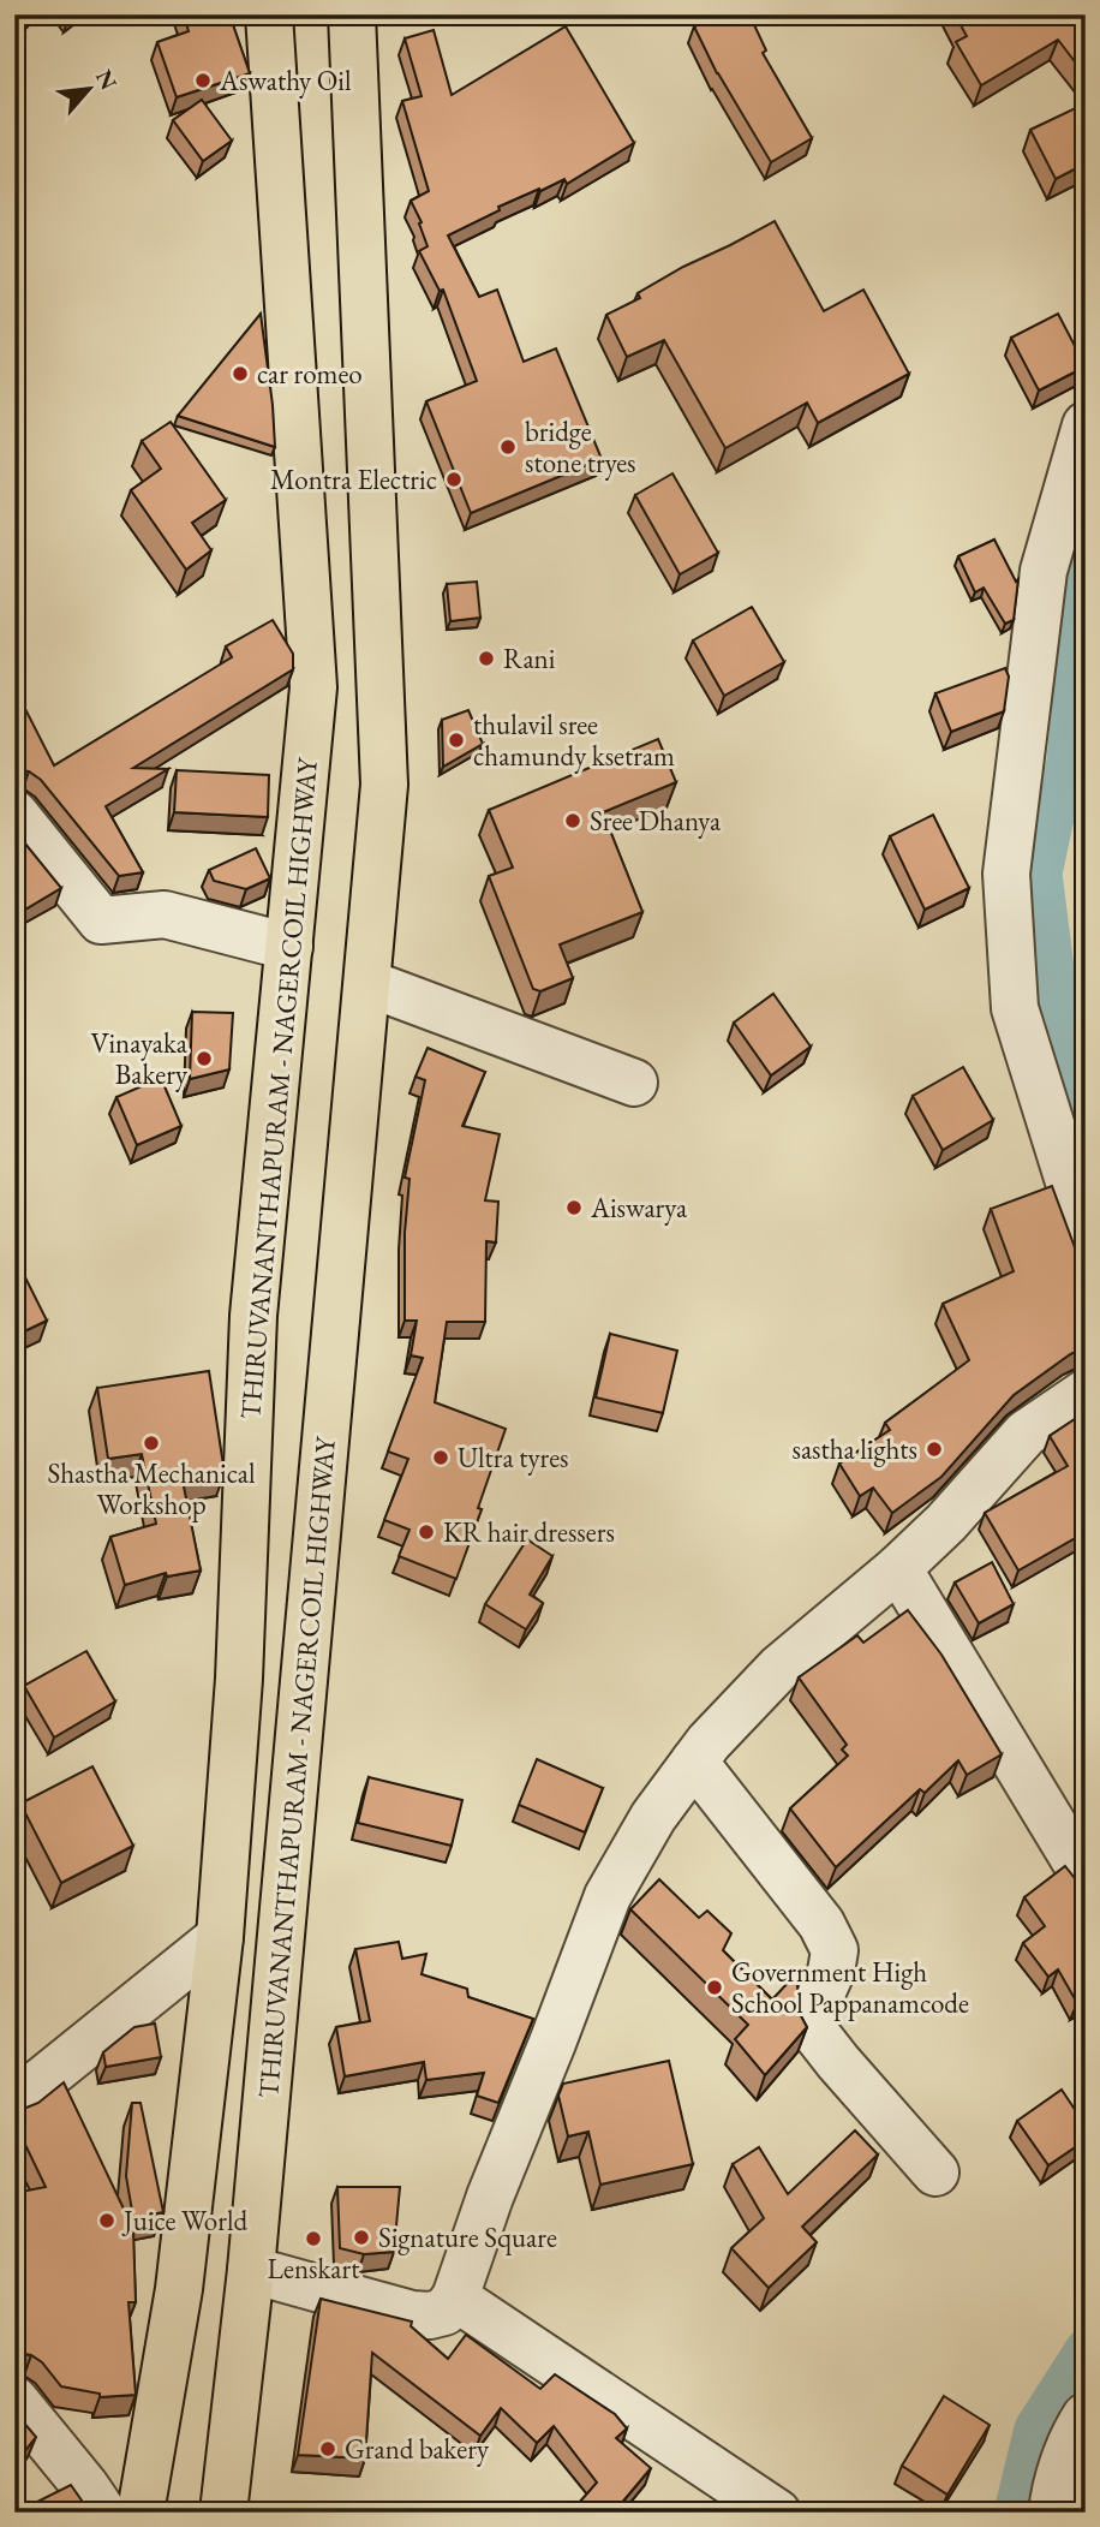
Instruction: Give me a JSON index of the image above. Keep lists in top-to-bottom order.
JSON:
{
  "streets": {
    "main road": ["THIRUVANANTHAPURAM - NAGERCOIL HIGHWAY"]
  },
  "places": [
    "Aswathy Oil",
    "car romeo",
    "bridge stone tryes",
    "Montra Electric",
    "Rani",
    "thulavil sree chamundy ksetram",
    "Sree Dhanya",
    "Vinayaka Bakery",
    "Aiswarya",
    "Shastha Mechanical Workshop",
    "sastha lights",
    "Ultra tyres",
    "KR hair dressers",
    "Government High School Pappanamcode",
    "Juice World",
    "Signature Square",
    "Lenskart",
    "Grand bakery"
  ],
  "north": "top right"
}
